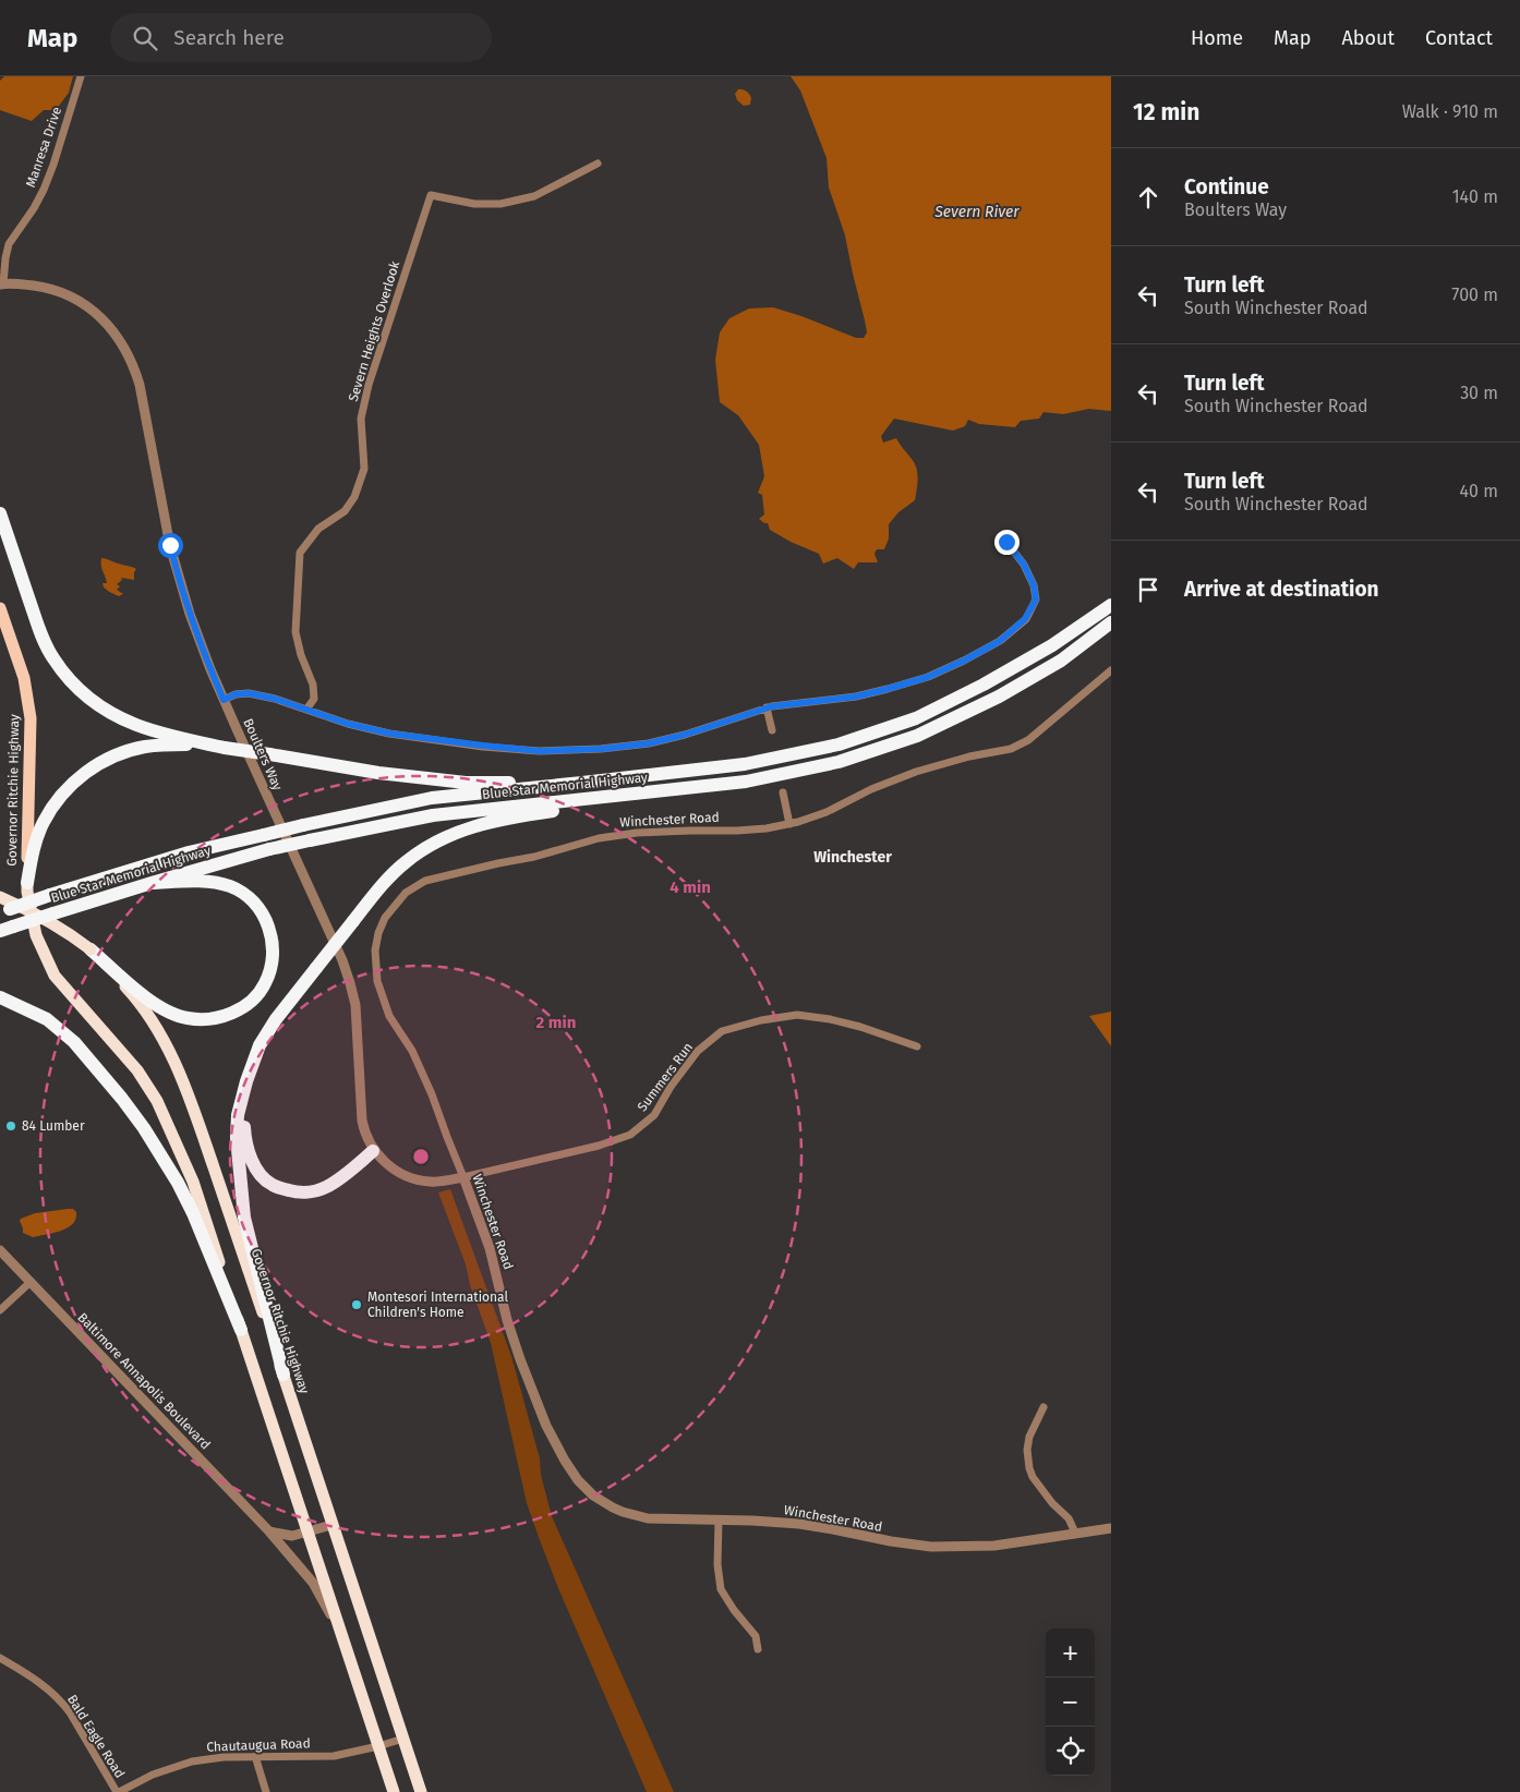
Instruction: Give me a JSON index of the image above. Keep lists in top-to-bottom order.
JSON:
{
  "streets": {
    "highway": ["Blue Star Memorial Highway", "Governor Ritchie Highway"],
    "street": [
      "Manresa Drive",
      "Severn Heights Overlook",
      "Boulters Way",
      "Winchester Road",
      "Summers Run",
      "Baltimore Annapolis Boulevard",
      "Bald Eagle Road",
      "Chautaugua Road"
    ]
  },
  "crossings": [
    ["Manresa Drive", "Boulters Way"],
    ["Governor Ritchie Highway", "Baltimore Annapolis Boulevard"],
    ["Governor Ritchie Highway", "Chautaugua Road"],
    ["Winchester Road", "Summers Run"],
    ["Bald Eagle Road", "Chautaugua Road"]
  ],
  "districts": ["Winchester"],
  "water": ["Severn River"],
  "places": ["84 Lumber", "Montesori International Children's Home"],
  "page": {
    "header": "Map",
    "search": "Search here",
    "nav": [
      "Home",
      "Map",
      "About",
      "Contact"
    ],
    "heading": ["12 min", "Walk · 910 m"],
    "list": [
      ["Continue", "Boulters Way", "140 m"],
      ["Turn left", "South Winchester Road", "700 m"],
      ["Turn left", "South Winchester Road", "30 m"],
      ["Turn left", "South Winchester Road", "40 m"],
      "Arrive at destination"
    ],
    "map_buttons": ["+", "−"]
  },
  "rings": ["4 min", "2 min"]
}
